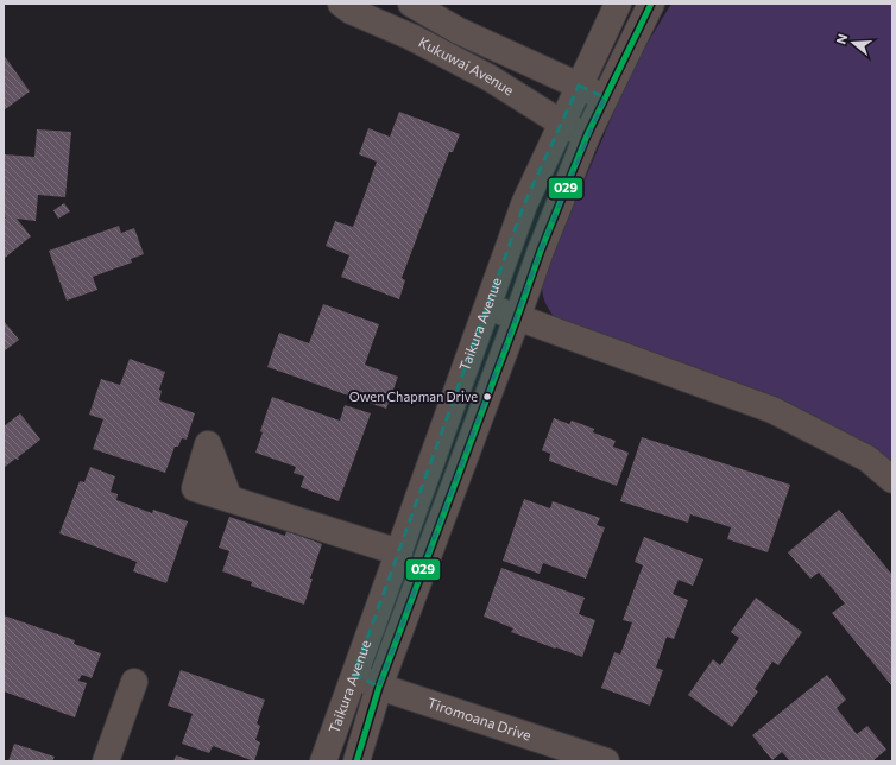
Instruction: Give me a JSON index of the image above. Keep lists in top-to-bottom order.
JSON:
{
  "streets": {
    "street": ["Kukuwai Avenue", "Taikura Avenue", "Tiromoana Drive"]
  },
  "crossings": [
    ["Kukuwai Avenue", "Taikura Avenue"],
    ["Taikura Avenue", "Tiromoana Drive"]
  ],
  "places": ["Owen Chapman Drive"],
  "lines": ["transit line 029"],
  "north": "left"
}
